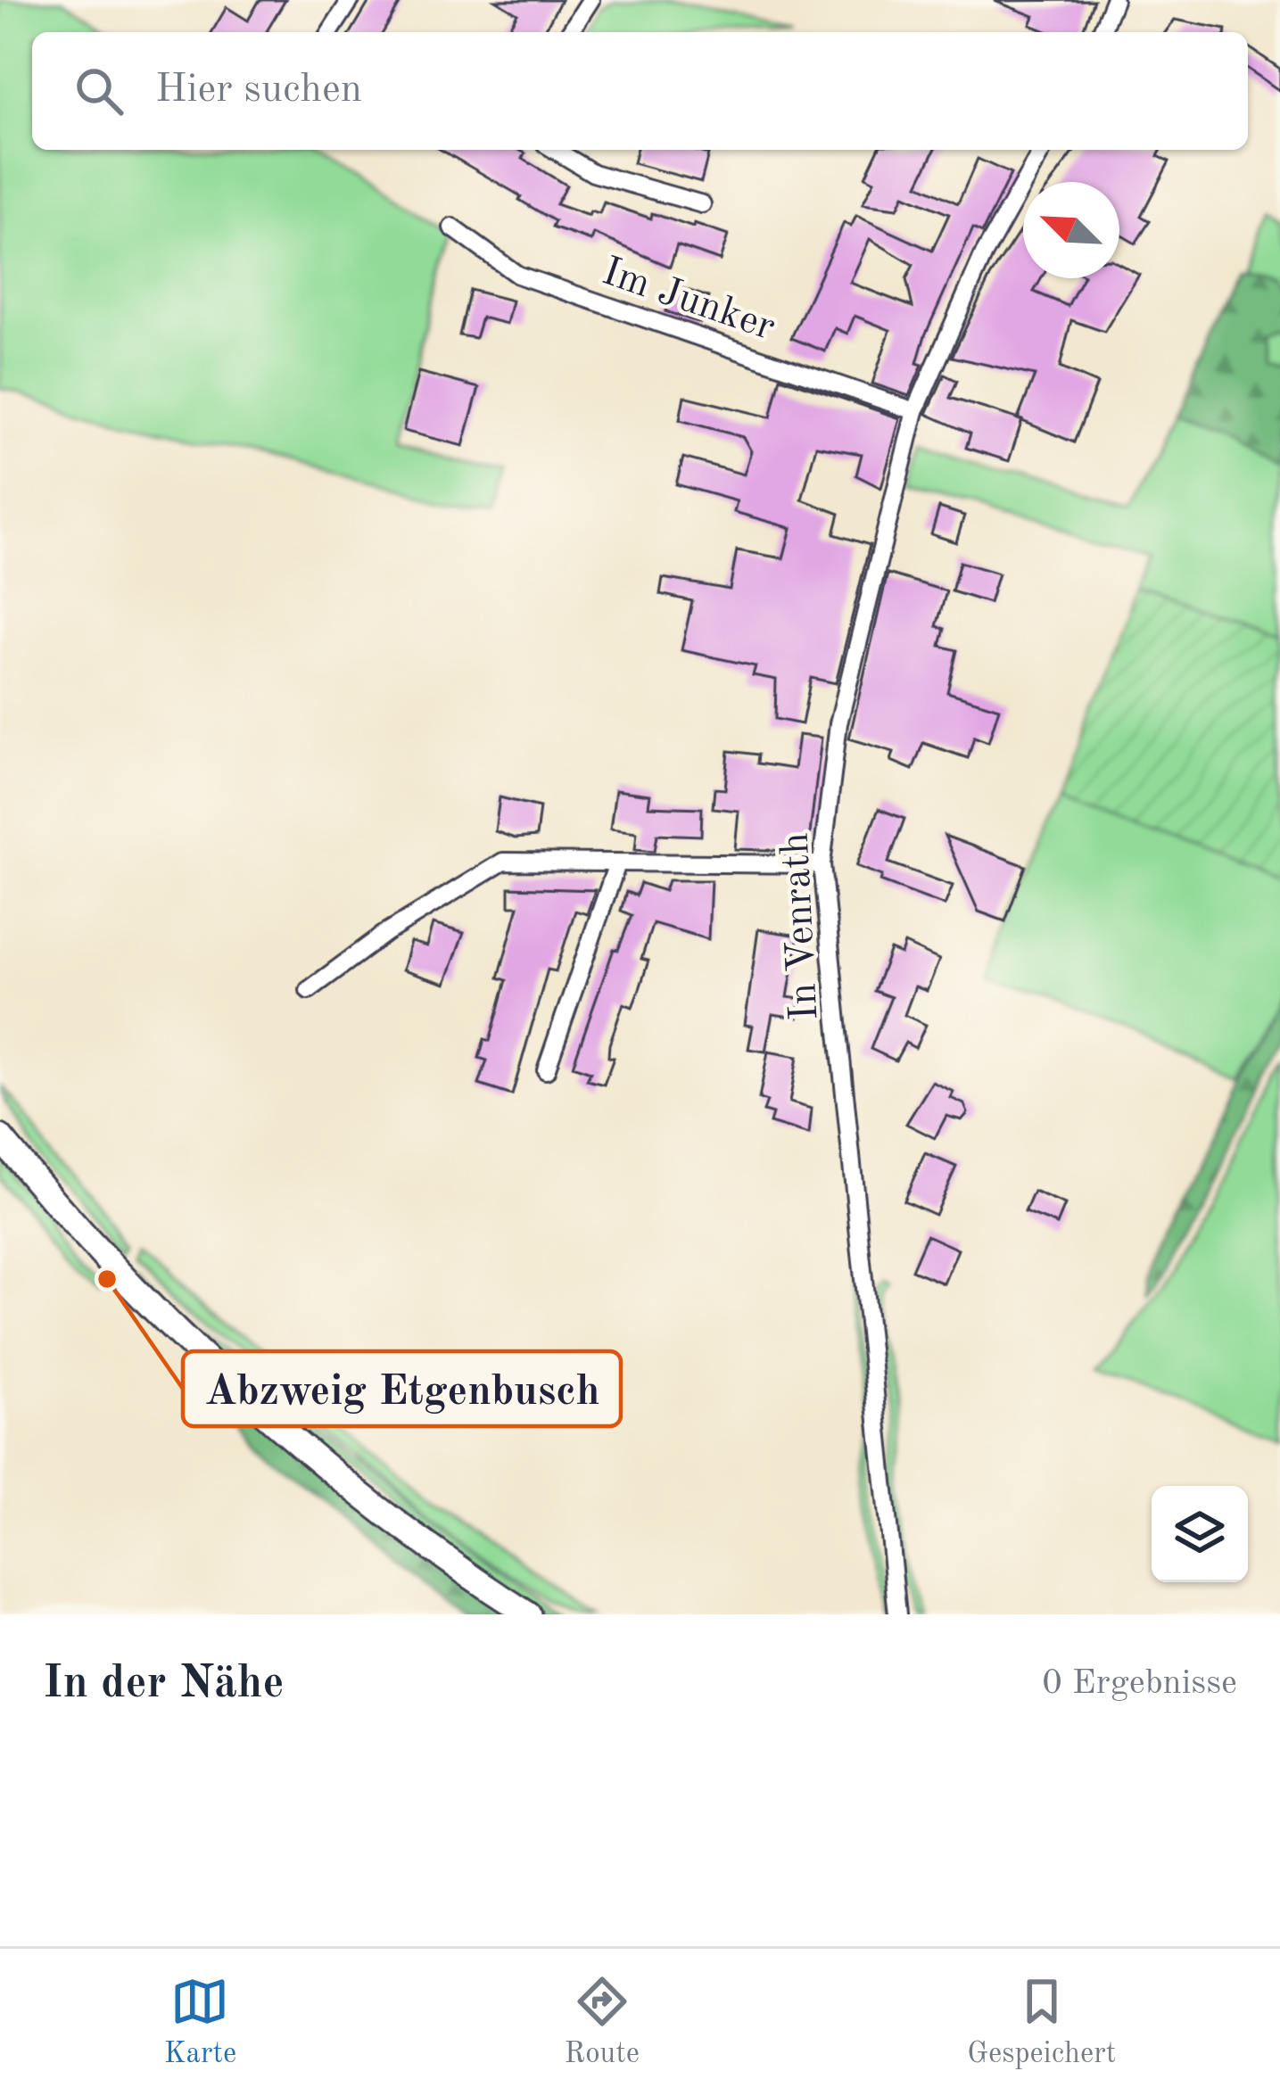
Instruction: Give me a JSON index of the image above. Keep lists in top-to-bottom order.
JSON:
{
  "streets": {
    "street": ["Im Junker", "In Venrath"]
  },
  "crossings": [
    ["Im Junker", "In Venrath"]
  ],
  "places": ["Abzweig Etgenbusch"],
  "north": "top left",
  "page": {
    "search": "Hier suchen",
    "heading": ["In der Nähe", "0 Ergebnisse"],
    "nav": ["Karte", "Route", "Gespeichert"]
  }
}
